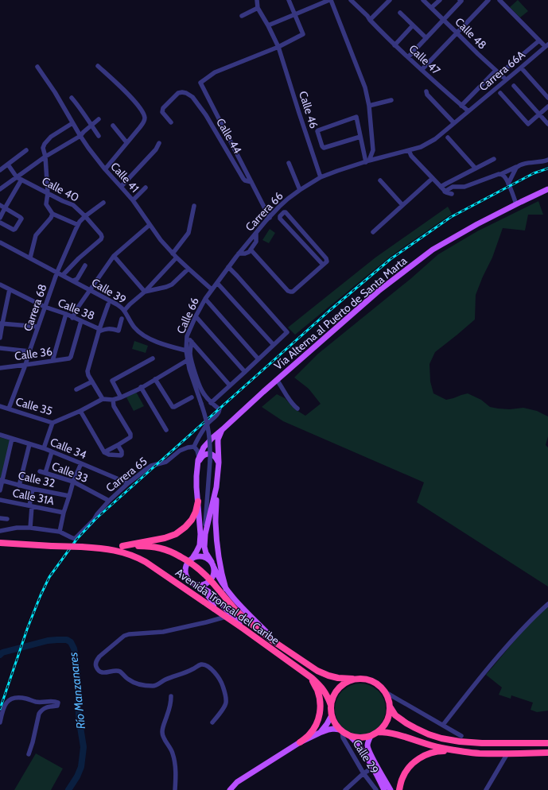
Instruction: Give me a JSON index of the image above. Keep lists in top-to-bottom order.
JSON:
{
  "streets": {
    "highway": ["Avenida Troncal del Caribe"],
    "main road": ["Vía Alterna al Puerto de Santa Marta"],
    "street": [
      "Calle 48",
      "Calle 47",
      "Carrera 66A",
      "Calle 46",
      "Calle 44",
      "Calle 41",
      "Calle 40",
      "Carrera 66",
      "Calle 39",
      "Carrera 68",
      "Calle 38",
      "Calle 66",
      "Calle 36",
      "Calle 35",
      "Calle 34",
      "Calle 33",
      "Carrera 65",
      "Calle 32",
      "Calle 31A",
      "Calle 29"
    ]
  },
  "crossings": [
    ["Calle 48", "Carrera 66A"],
    ["Calle 47", "Carrera 66A"],
    ["Calle 47", "Carrera 66"],
    ["Carrera 66A", "Carrera 66"],
    ["Calle 46", "Carrera 66"],
    ["Calle 41", "Carrera 66"],
    ["Calle 41", "Calle 66"],
    ["Calle 40", "Calle 39"],
    ["Calle 40", "Carrera 68"],
    ["Carrera 66", "Calle 66"],
    ["Calle 39", "Carrera 68"],
    ["Calle 39", "Calle 66"],
    ["Carrera 68", "Calle 38"],
    ["Carrera 68", "Calle 36"],
    ["Carrera 68", "Calle 35"],
    ["Calle 38", "Calle 36"],
    ["Vía Alterna al Puerto de Santa Marta", "Avenida Troncal del Caribe"],
    ["Calle 35", "Calle 34"],
    ["Calle 34", "Carrera 65"],
    ["Calle 33", "Carrera 65"],
    ["Avenida Troncal del Caribe", "Calle 29"]
  ],
  "water": ["Río Manzanares"]
}
